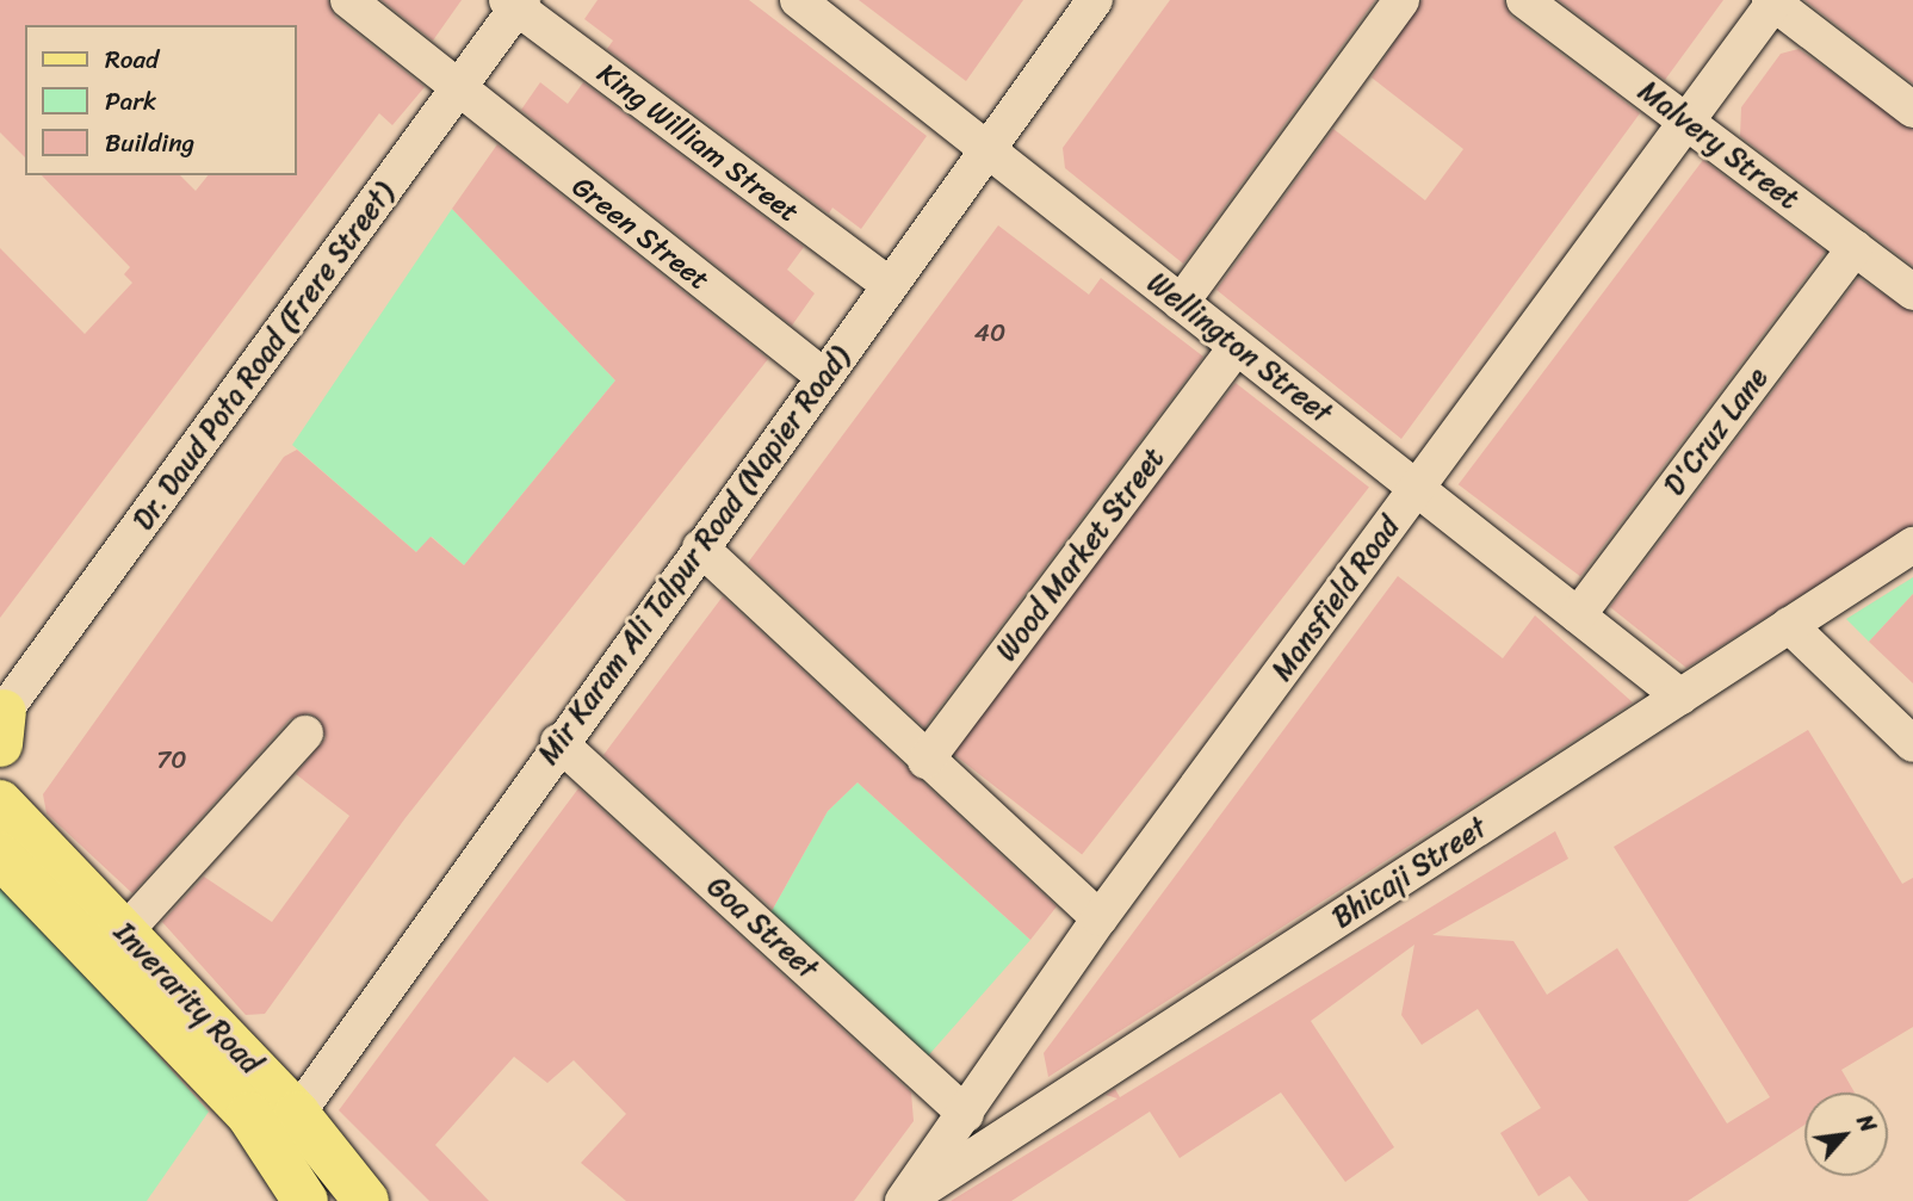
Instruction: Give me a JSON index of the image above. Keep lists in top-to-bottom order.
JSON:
{
  "streets": {
    "main road": ["Inverarity Road"],
    "street": [
      "King William Street",
      "Malvery Street",
      "Green Street",
      "Wellington Street",
      "Dr. Daud Pota Road (Frere Street)",
      "D'Cruz Lane",
      "Wood Market Street",
      "Mir Karam Ali Talpur Road (Napier Road)",
      "Mansfield Road",
      "Bhicaji Street",
      "Goa Street"
    ]
  },
  "crossings": [
    ["King William Street", "Dr. Daud Pota Road (Frere Street)"],
    ["King William Street", "Mir Karam Ali Talpur Road (Napier Road)"],
    ["Malvery Street", "D'Cruz Lane"],
    ["Malvery Street", "Mansfield Road"],
    ["Green Street", "Dr. Daud Pota Road (Frere Street)"],
    ["Green Street", "Mir Karam Ali Talpur Road (Napier Road)"],
    ["Wellington Street", "D'Cruz Lane"],
    ["Wellington Street", "Wood Market Street"],
    ["Wellington Street", "Mir Karam Ali Talpur Road (Napier Road)"],
    ["Wellington Street", "Mansfield Road"],
    ["Wellington Street", "Bhicaji Street"],
    ["Mir Karam Ali Talpur Road (Napier Road)", "Goa Street"],
    ["Mir Karam Ali Talpur Road (Napier Road)", "Inverarity Road"],
    ["Mansfield Road", "Bhicaji Street"],
    ["Mansfield Road", "Goa Street"]
  ],
  "house_numbers": ["40", "70"],
  "legend": ["Road", "Park", "Building"],
  "north": "top right"
}
